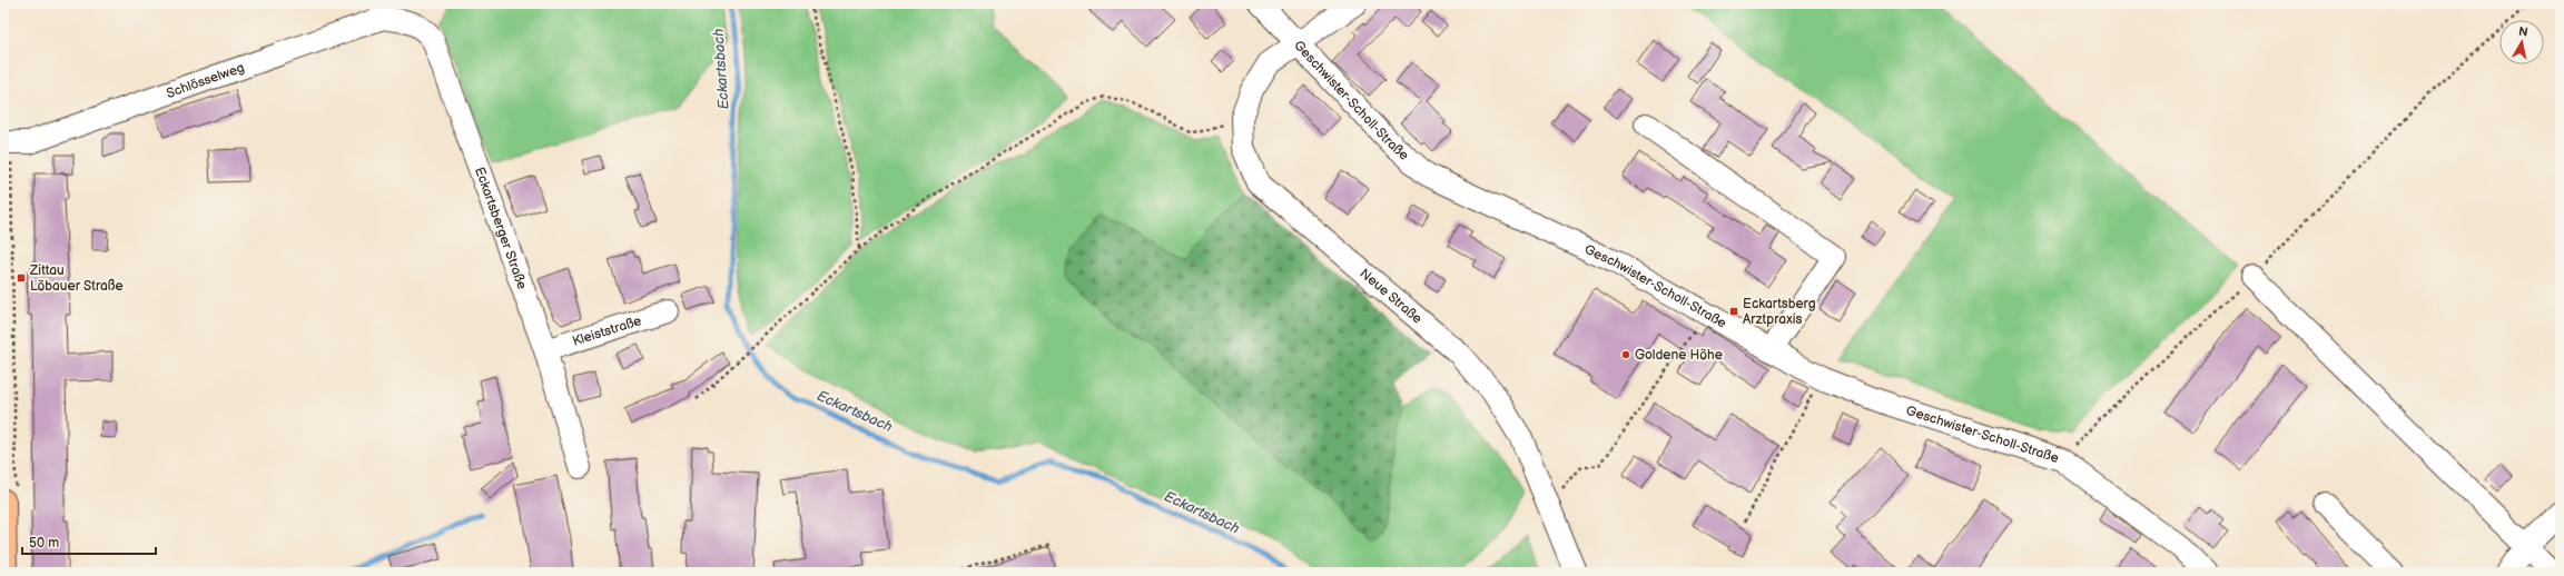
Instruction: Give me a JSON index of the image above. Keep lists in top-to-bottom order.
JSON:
{
  "streets": {
    "street": [
      "Schlösselweg",
      "Geschwister-Scholl-Straße",
      "Eckartsberger Straße",
      "Neue Straße",
      "Kleiststraße"
    ]
  },
  "crossings": [
    ["Schlösselweg", "Eckartsberger Straße"],
    ["Geschwister-Scholl-Straße", "Neue Straße"],
    ["Eckartsberger Straße", "Kleiststraße"]
  ],
  "water": ["Eckartsbach"],
  "places": {
    "transit": ["Zittau Löbauer Straße", "Eckartsberg Arztpraxis"],
    "other": ["Goldene Höhe"]
  },
  "scale_bar": "50 m",
  "north": "top"
}
